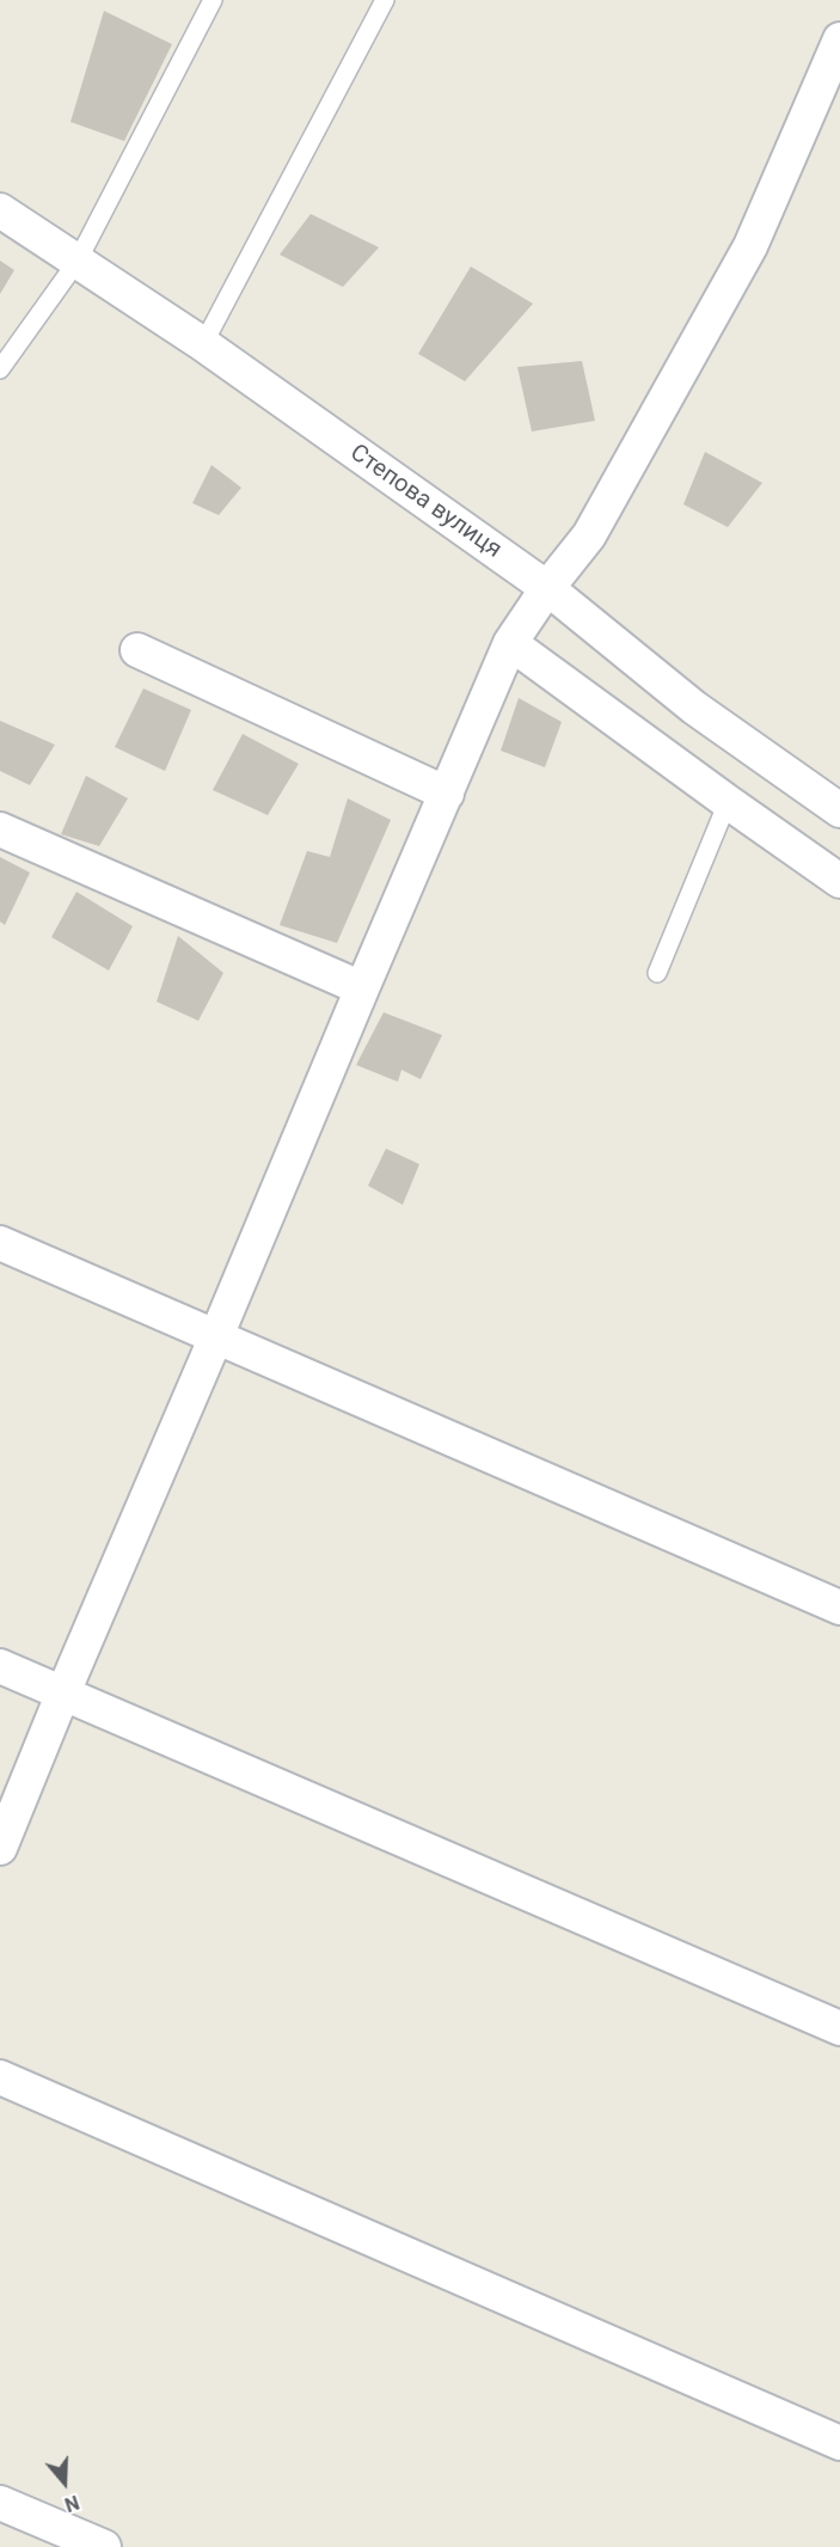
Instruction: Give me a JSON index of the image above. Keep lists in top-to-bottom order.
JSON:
{
  "streets": {
    "street": ["Степова вулиця"]
  },
  "north": "bottom"
}
